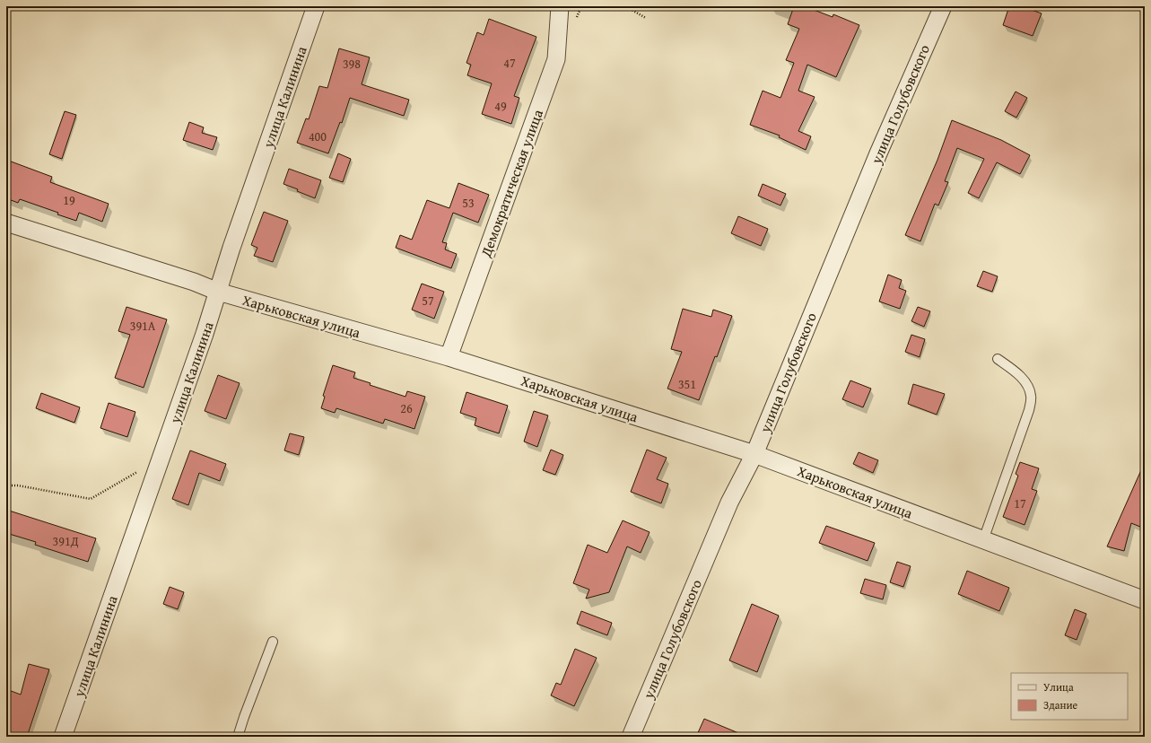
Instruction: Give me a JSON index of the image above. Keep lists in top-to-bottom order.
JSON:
{
  "streets": {
    "street": [
      "улица Калинина",
      "улица Голубовского",
      "Демократическая улица",
      "Харьковская улица"
    ]
  },
  "crossings": [
    ["улица Калинина", "Харьковская улица"],
    ["улица Голубовского", "Харьковская улица"],
    ["Демократическая улица", "Харьковская улица"]
  ],
  "house_numbers": [
    "47",
    "398",
    "49",
    "400",
    "19",
    "53",
    "57",
    "391А",
    "351",
    "26",
    "17",
    "391Д"
  ],
  "legend": ["Улица", "Здание"]
}
